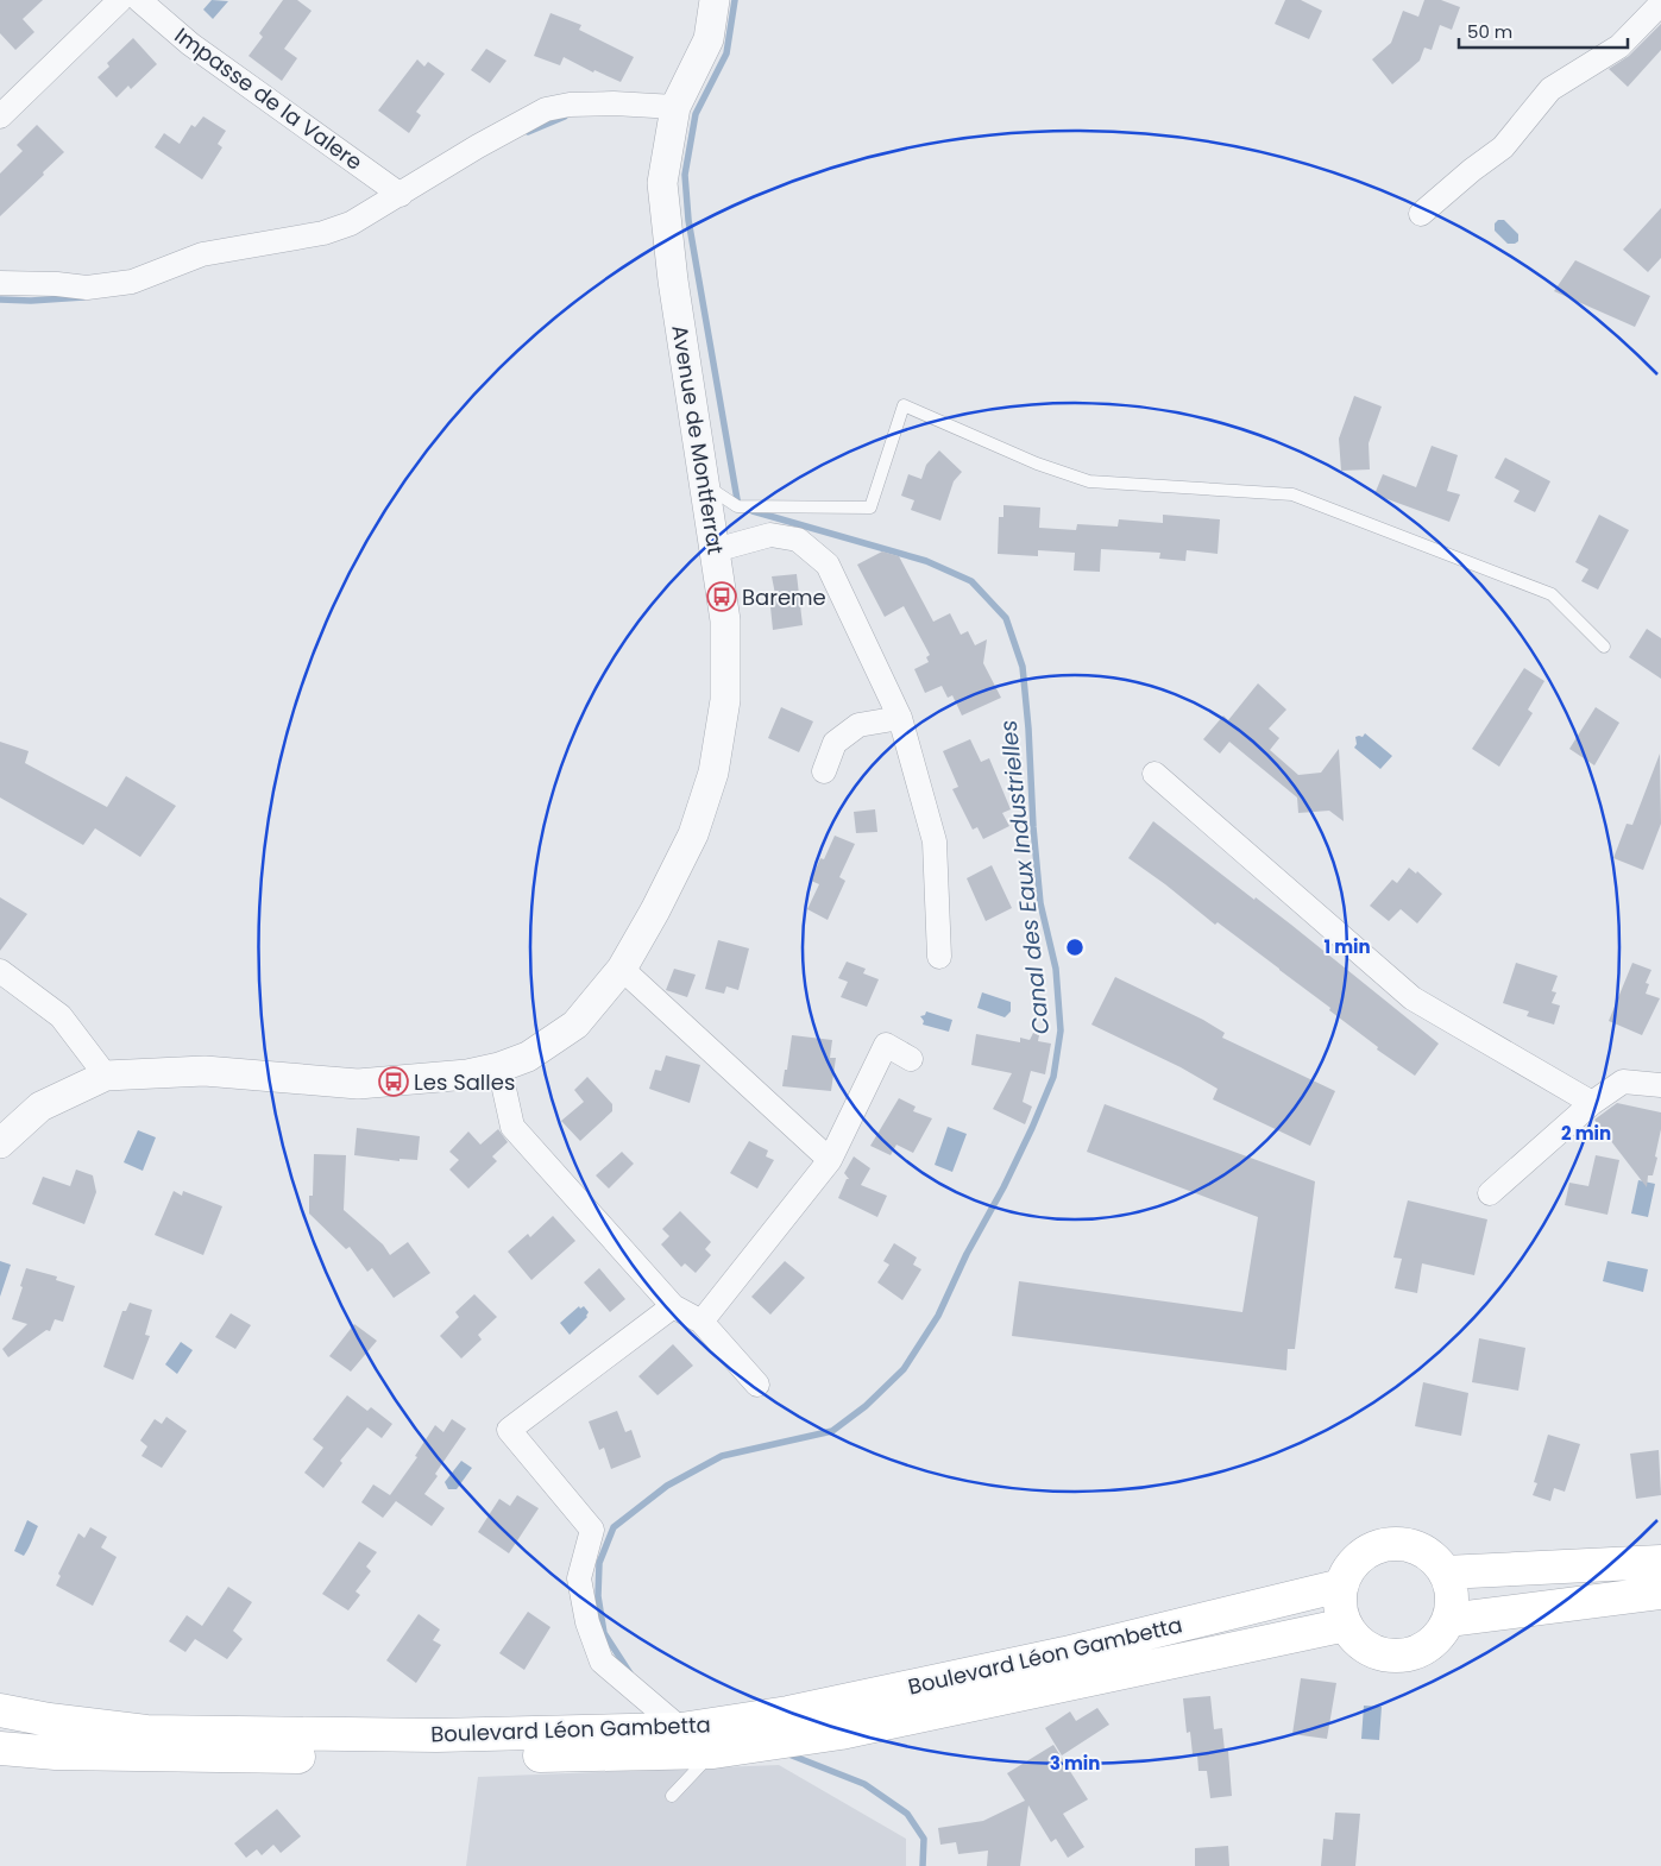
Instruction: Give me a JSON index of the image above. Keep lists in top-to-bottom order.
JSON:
{
  "streets": {
    "main road": ["Boulevard Léon Gambetta"],
    "street": ["Impasse de la Valere", "Avenue de Montferrat"]
  },
  "water": ["Canal des Eaux Industrielles"],
  "places": {
    "bus stop": ["Bareme", "Les Salles"]
  },
  "scale_bar": "50 m",
  "rings": ["1 min", "2 min", "3 min"]
}
